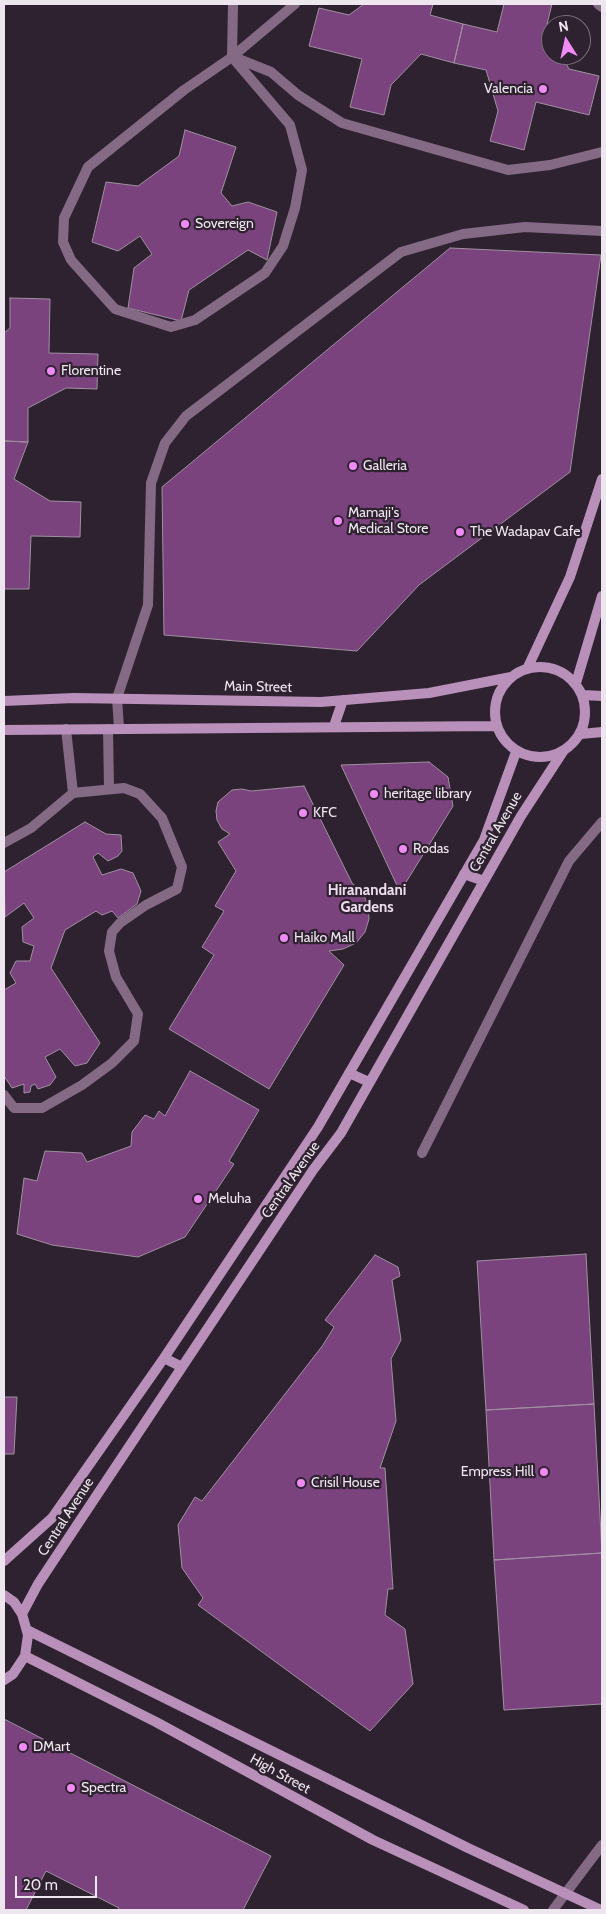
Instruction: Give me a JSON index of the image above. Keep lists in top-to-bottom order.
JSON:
{
  "streets": {
    "street": ["Main Street", "Central Avenue", "High Street"]
  },
  "crossings": [
    ["Main Street", "Central Avenue"]
  ],
  "districts": ["Hiranandani Gardens"],
  "places": [
    "Valencia",
    "Sovereign",
    "Florentine",
    "Galleria",
    "Mamaji's Medical Store",
    "The Wadapav Cafe",
    "heritage library",
    "KFC",
    "Rodas",
    "Haiko Mall",
    "Meluha",
    "Empress Hill",
    "Crisil House",
    "DMart",
    "Spectra"
  ],
  "scale_bar": "20 m",
  "north": "top"
}
